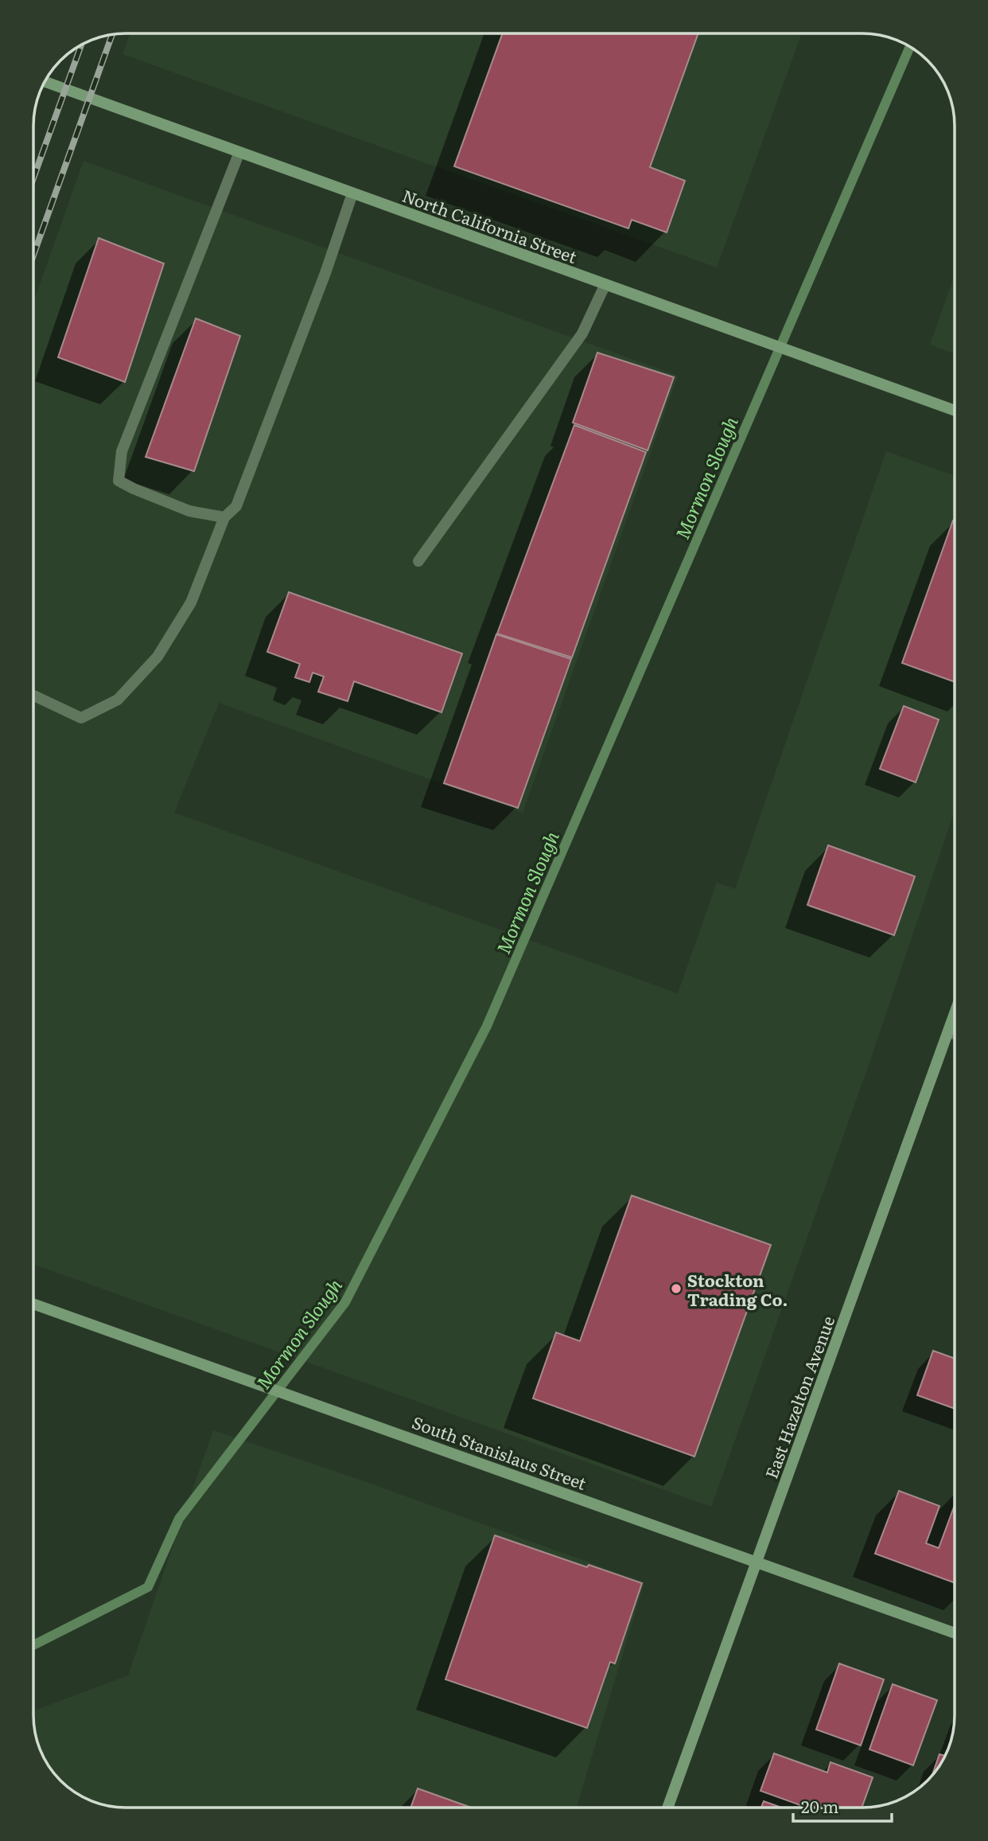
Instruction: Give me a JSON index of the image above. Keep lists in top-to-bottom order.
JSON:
{
  "streets": {
    "street": ["North California Street", "East Hazelton Avenue", "South Stanislaus Street"]
  },
  "crossings": [
    ["East Hazelton Avenue", "South Stanislaus Street"]
  ],
  "water": ["Mormon Slough"],
  "places": ["Stockton Trading Co."],
  "scale_bar": "20 m"
}
